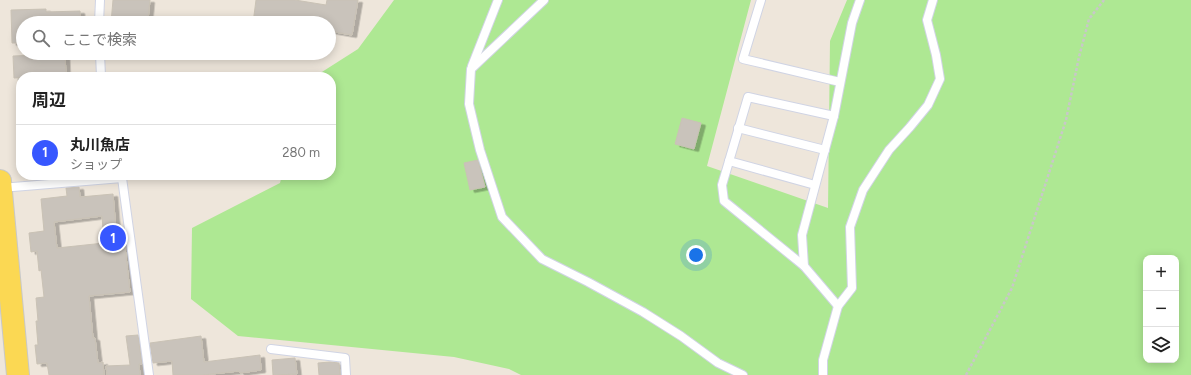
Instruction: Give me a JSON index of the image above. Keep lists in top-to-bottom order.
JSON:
{
  "page": {
    "search": "ここで検索",
    "heading": "周辺",
    "list": [
      {
        "mark": "1",
        "name": "丸川魚店",
        "note": "ショップ",
        "value": "280 m"
      }
    ],
    "pins": "1",
    "map_buttons": ["+", "−"]
  }
}
